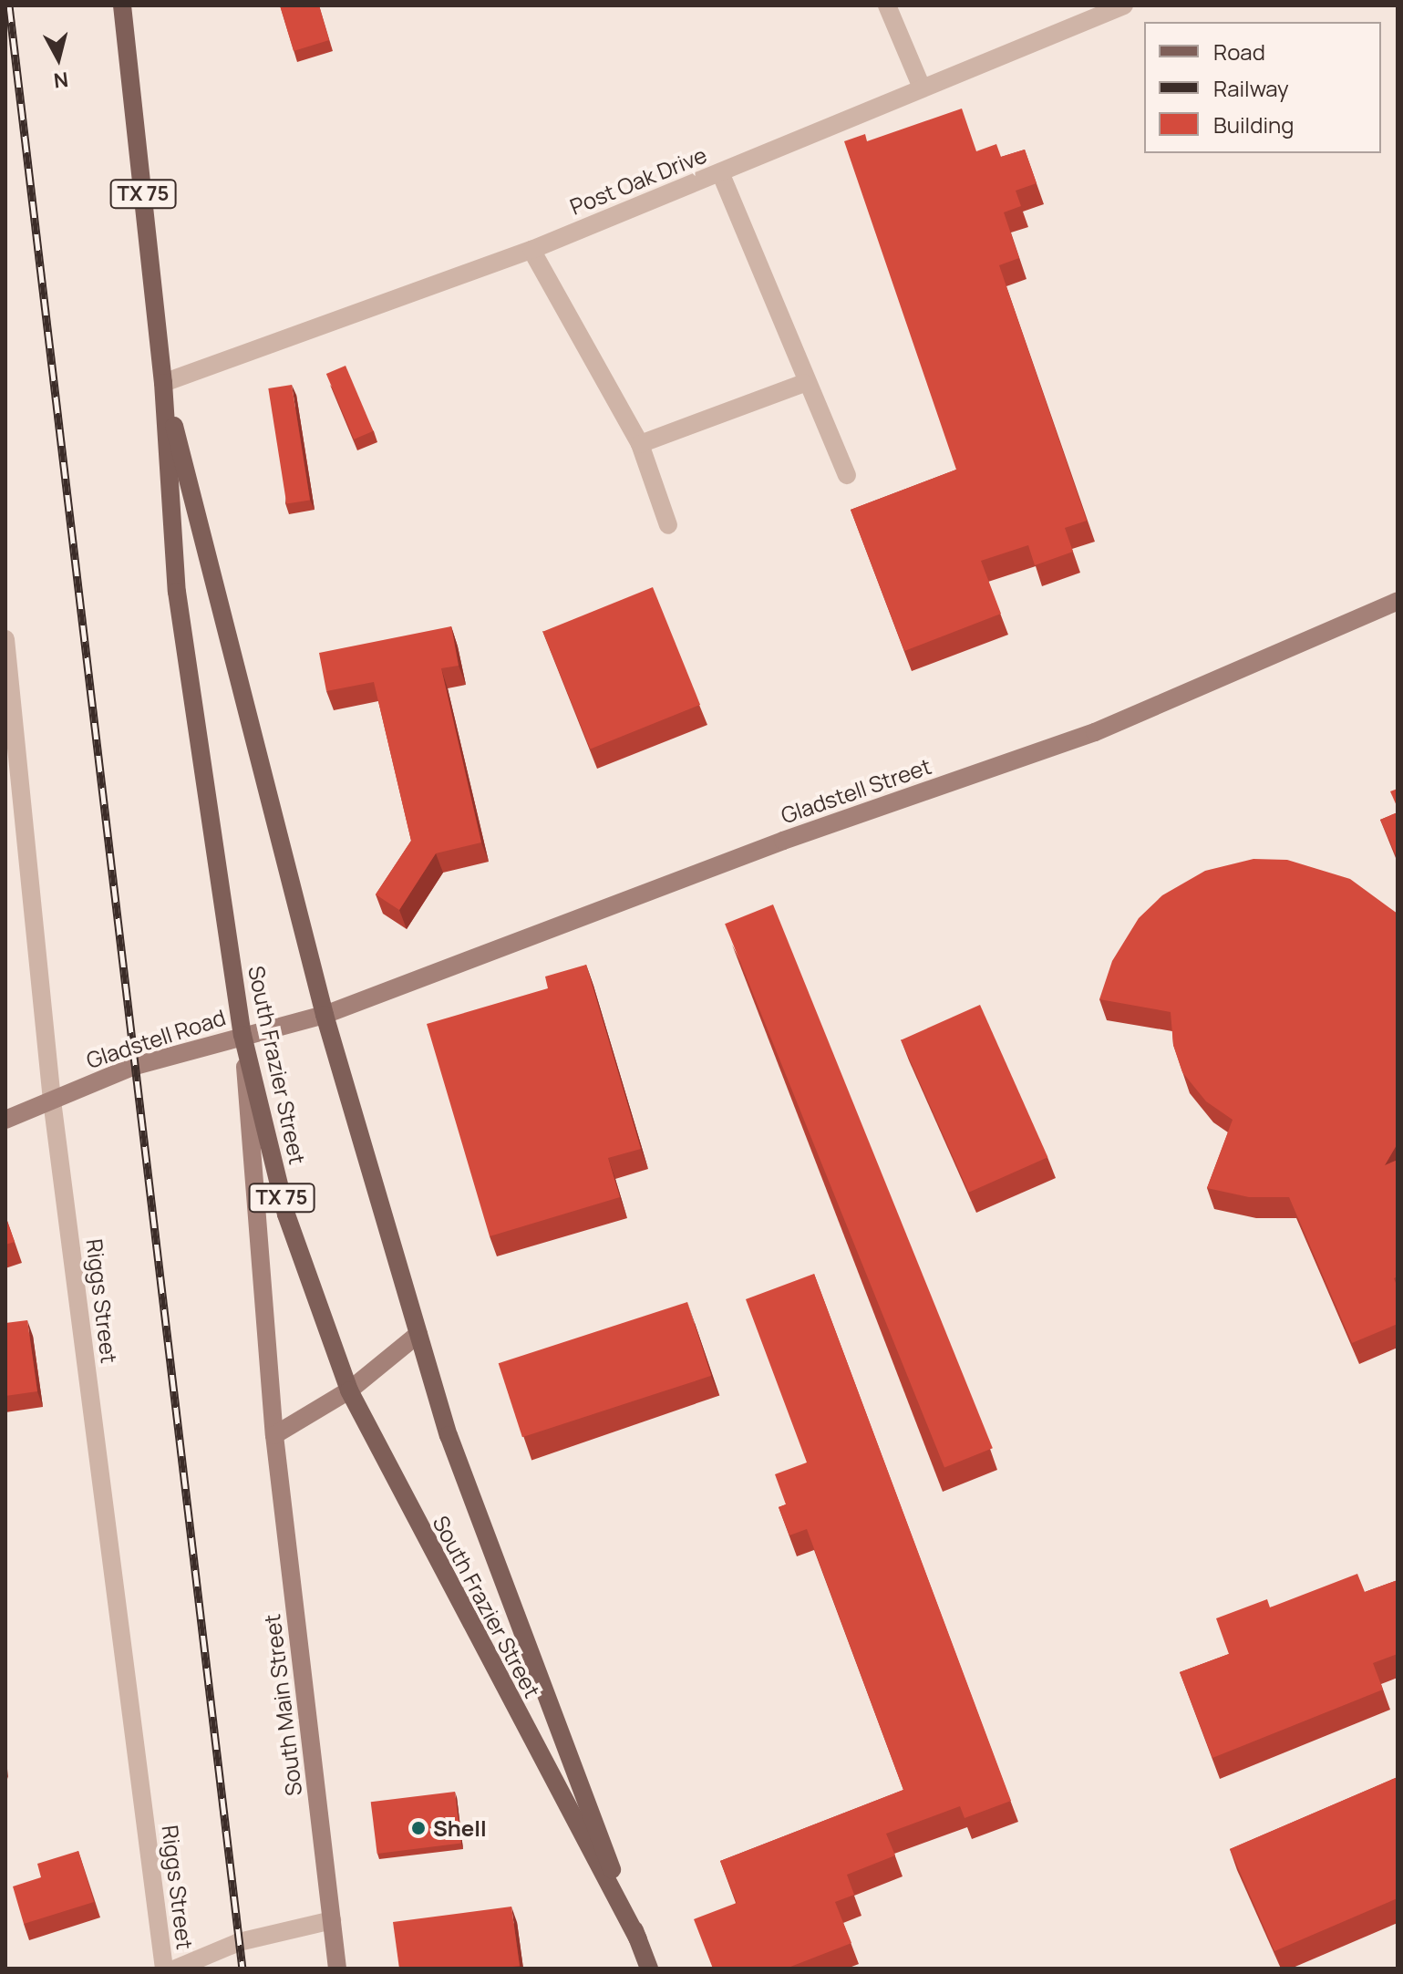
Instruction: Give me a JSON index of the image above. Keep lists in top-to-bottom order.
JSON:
{
  "streets": {
    "main road": ["TX 75", "South Frazier Street"],
    "street": [
      "Post Oak Drive",
      "Gladstell Street",
      "Gladstell Road",
      "Riggs Street",
      "South Main Street"
    ]
  },
  "crossings": [
    ["Post Oak Drive", "South Frazier Street"],
    ["Gladstell Street", "Gladstell Road"],
    ["Gladstell Street", "South Frazier Street"],
    ["Gladstell Road", "South Frazier Street"],
    ["Gladstell Road", "Riggs Street"],
    ["Gladstell Road", "South Main Street"],
    ["South Frazier Street", "South Main Street"]
  ],
  "places": ["Shell"],
  "legend": ["Road", "Railway", "Building"],
  "north": "bottom"
}
